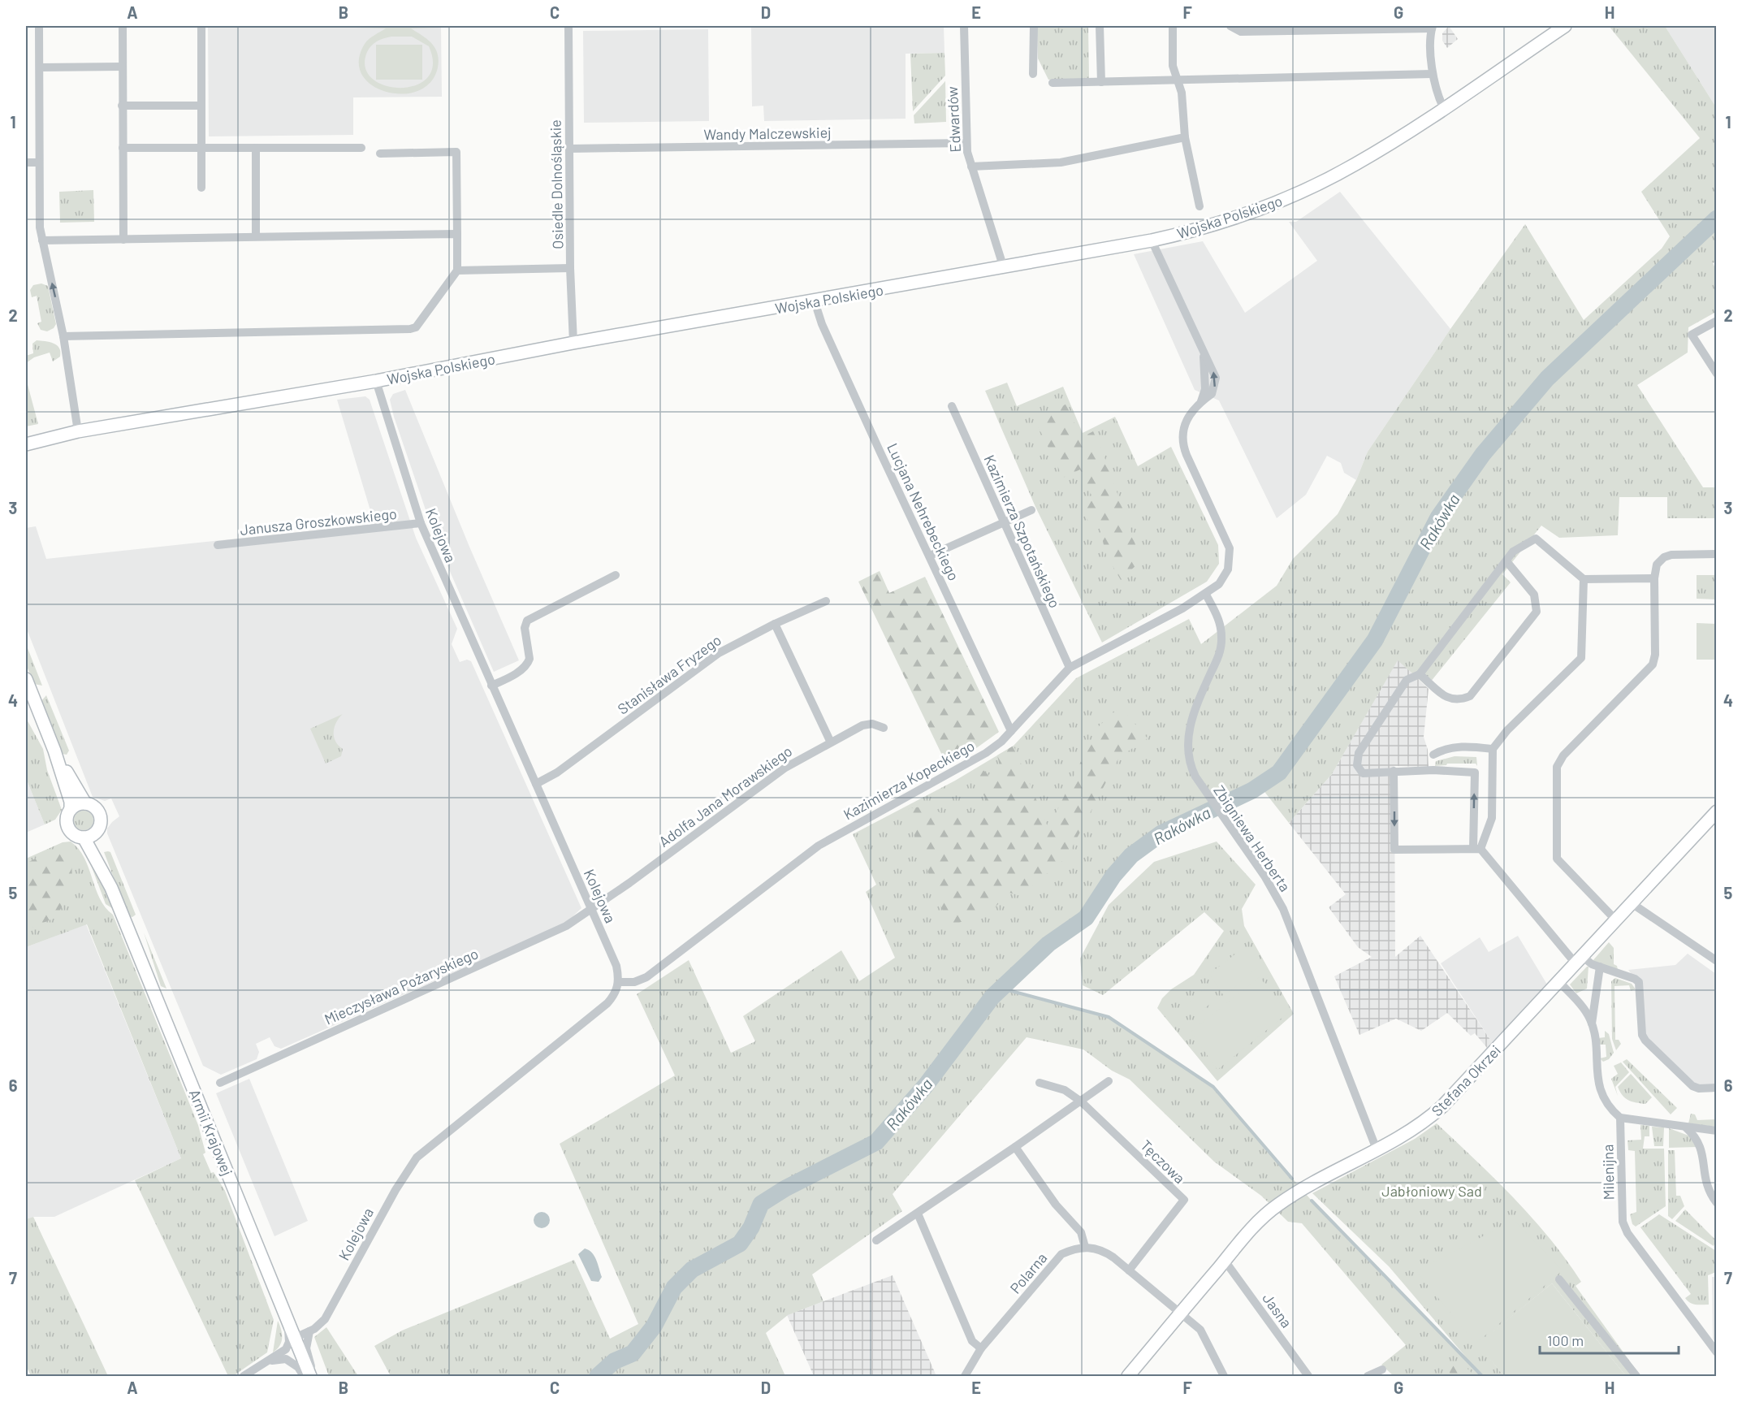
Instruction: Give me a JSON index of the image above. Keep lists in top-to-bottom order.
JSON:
{
  "streets": {
    "street": [
      "Edwardów",
      "Wandy Malczewskiej",
      "Osiedle Dolnośląskie",
      "Wojska Polskiego",
      "Lucjana Nehrebeckiego",
      "Janusza Groszkowskiego",
      "Kazimierza Szpotańskiego",
      "Kolejowa",
      "Stanisława Fryzego",
      "Kazimierza Kopeckiego",
      "Adolfa Jana Morawskiego",
      "Zbigniewa Herberta",
      "Mieczysława Pożaryskiego",
      "Stefana Okrzei",
      "Armii Krajowej",
      "Tęczowa",
      "Milenijna",
      "Polarna",
      "Jasna"
    ]
  },
  "crossings": [
    ["Edwardów", "Wandy Malczewskiej"],
    ["Edwardów", "Wojska Polskiego"],
    ["Wandy Malczewskiej", "Osiedle Dolnośląskie"],
    ["Osiedle Dolnośląskie", "Wojska Polskiego"],
    ["Wojska Polskiego", "Lucjana Nehrebeckiego"],
    ["Wojska Polskiego", "Kolejowa"],
    ["Wojska Polskiego", "Kazimierza Kopeckiego"],
    ["Lucjana Nehrebeckiego", "Kazimierza Kopeckiego"],
    ["Janusza Groszkowskiego", "Kolejowa"],
    ["Kazimierza Szpotańskiego", "Kazimierza Kopeckiego"],
    ["Kolejowa", "Stanisława Fryzego"],
    ["Kolejowa", "Kazimierza Kopeckiego"],
    ["Kolejowa", "Adolfa Jana Morawskiego"],
    ["Kolejowa", "Mieczysława Pożaryskiego"],
    ["Kolejowa", "Armii Krajowej"],
    ["Kazimierza Kopeckiego", "Zbigniewa Herberta"],
    ["Adolfa Jana Morawskiego", "Mieczysława Pożaryskiego"],
    ["Zbigniewa Herberta", "Stefana Okrzei"],
    ["Stefana Okrzei", "Jasna"]
  ],
  "water": ["Rakówka"],
  "parks": ["Jabłoniowy Sad"],
  "scale_bar": "100 m",
  "grid": {
    "columns": [
      "A",
      "B",
      "C",
      "D",
      "E",
      "F",
      "G",
      "H"
    ],
    "rows": [
      "1",
      "2",
      "3",
      "4",
      "5",
      "6",
      "7"
    ]
  }
}
